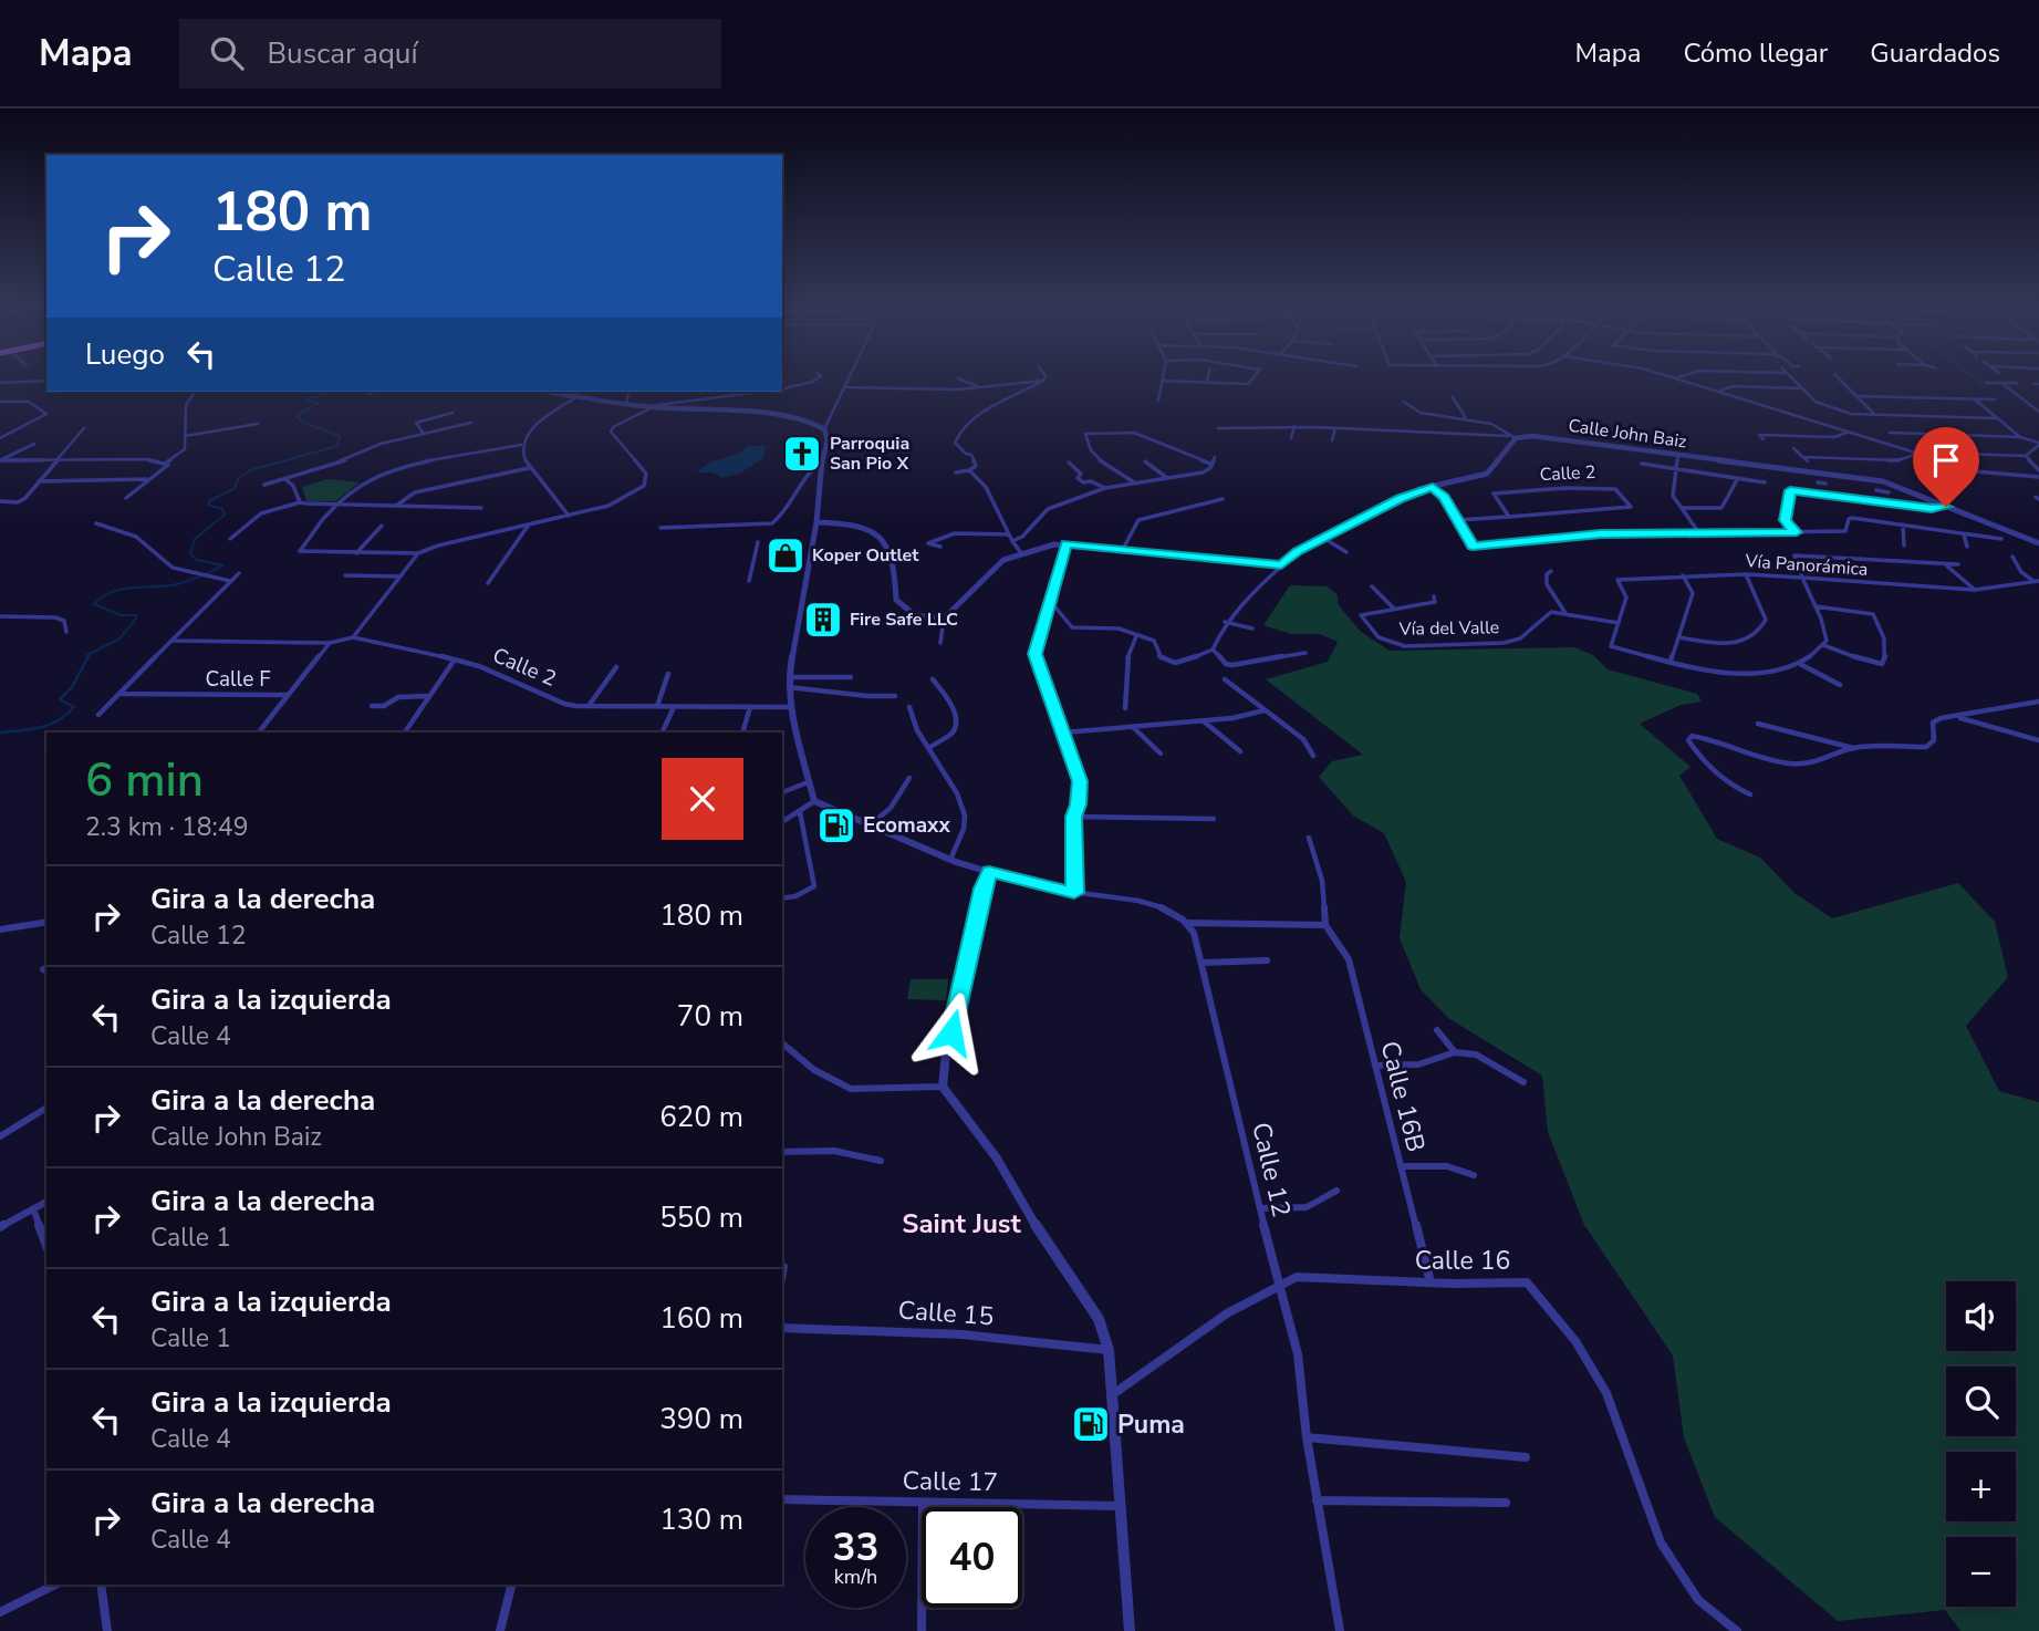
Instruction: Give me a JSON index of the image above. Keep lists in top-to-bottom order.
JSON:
{
  "streets": {
    "street": [
      "Calle John Baiz",
      "Calle 2",
      "Vía Panorámica",
      "Vía del Valle",
      "Calle F",
      "Calle 16B",
      "Calle 12",
      "Calle 16",
      "Calle 15",
      "Calle 17"
    ]
  },
  "crossings": [
    ["Calle 16B", "Calle 16"],
    ["Calle 12", "Calle 16"]
  ],
  "districts": ["Saint Just"],
  "places": {
    "church": ["Parroquia San Pio X"],
    "shop": ["Koper Outlet"],
    "building": ["Fire Safe LLC"],
    "fuel station": ["Ecomaxx", "Puma"]
  },
  "page": {
    "header": "Mapa",
    "search": "Buscar aquí",
    "nav": ["Mapa", "Cómo llegar", "Guardados"],
    "turn": ["180 m", "Calle 12"],
    "then": "Luego",
    "heading": ["6 min", "2.3 km · 18:49"],
    "list": [
      {
        "name": "Gira a la derecha",
        "note": "Calle 12",
        "value": "180 m"
      },
      {
        "name": "Gira a la izquierda",
        "note": "Calle 4",
        "value": "70 m"
      },
      {
        "name": "Gira a la derecha",
        "note": "Calle John Baiz",
        "value": "620 m"
      },
      {
        "name": "Gira a la derecha",
        "note": "Calle 1",
        "value": "550 m"
      },
      {
        "name": "Gira a la izquierda",
        "note": "Calle 1",
        "value": "160 m"
      },
      {
        "name": "Gira a la izquierda",
        "note": "Calle 4",
        "value": "390 m"
      },
      {
        "name": "Gira a la derecha",
        "note": "Calle 4",
        "value": "130 m"
      }
    ],
    "map_buttons": ["+", "−"],
    "speed": "33 km/h",
    "limit": "40"
  }
}
